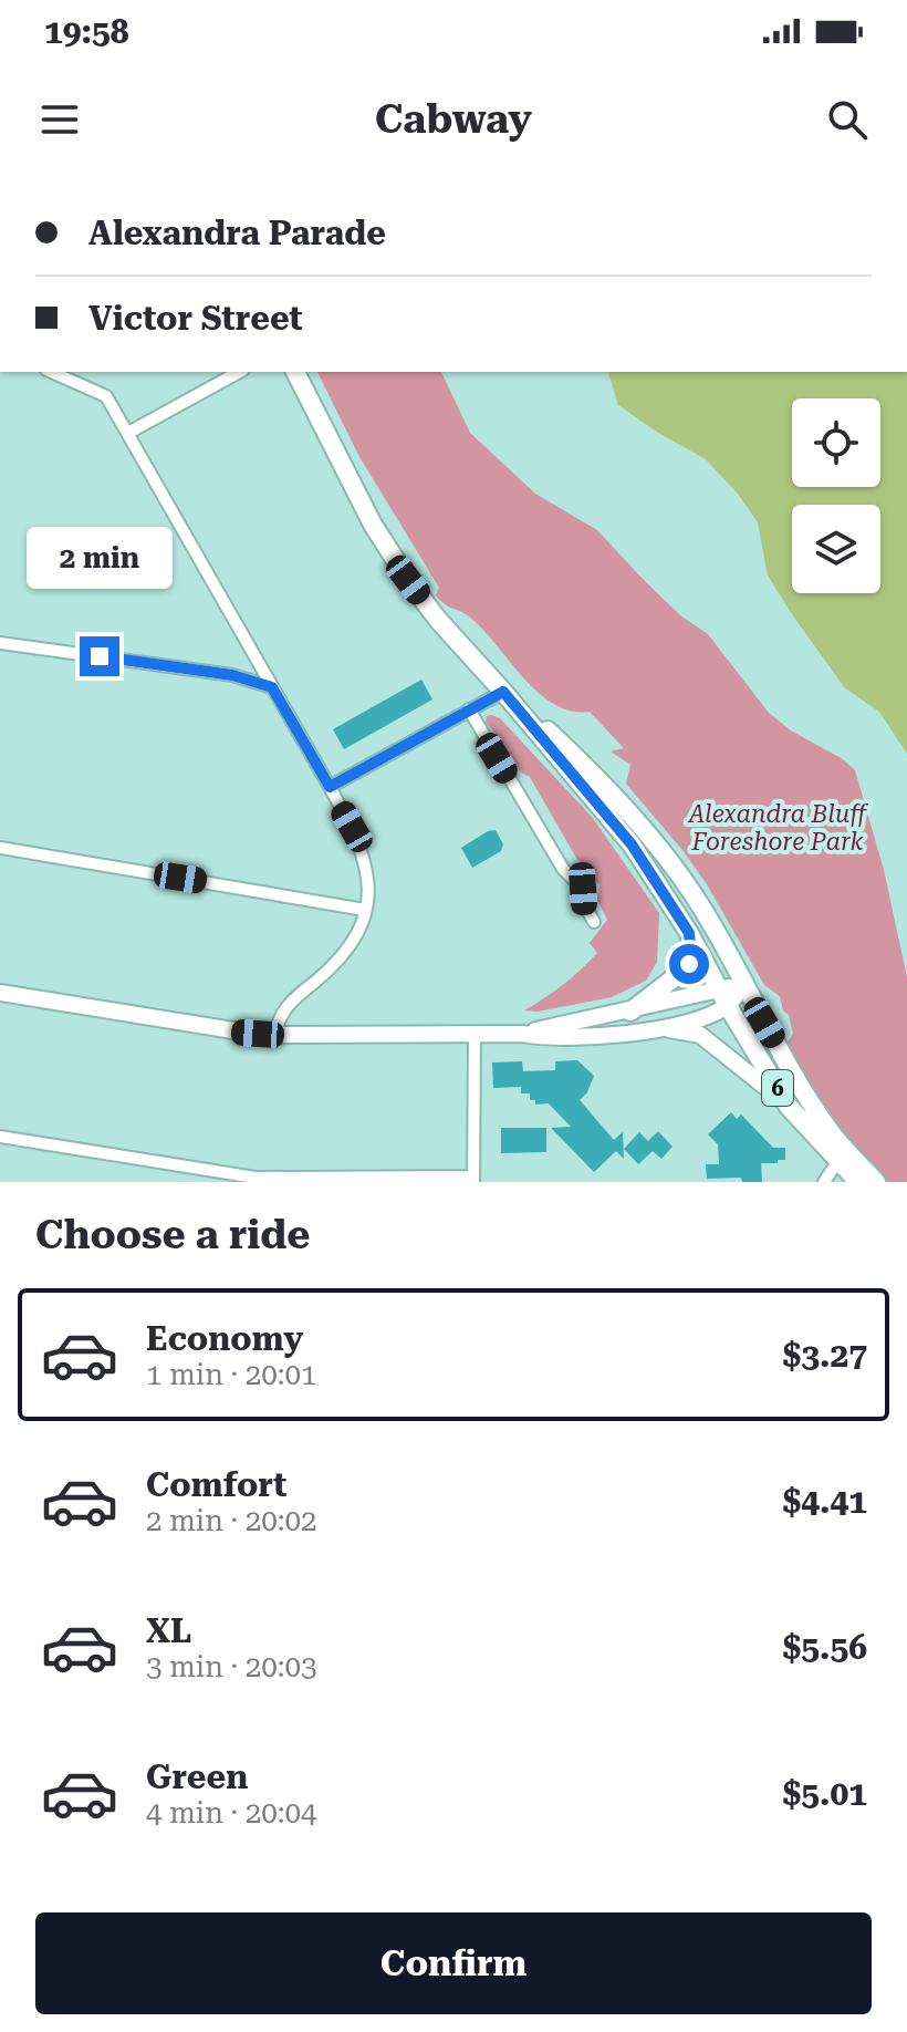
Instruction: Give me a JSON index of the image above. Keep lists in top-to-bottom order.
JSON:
{
  "streets": {
    "main road": ["6"]
  },
  "parks": ["Alexandra Bluff Foreshore Park"],
  "page": {
    "status": "19:58",
    "header": "Cabway",
    "banner": ["Alexandra Parade", "Victor Street"],
    "bubble": "2 min",
    "heading": "Choose a ride",
    "list": [
      {
        "name": "Economy",
        "note": "1 min · 20:01",
        "value": "$3.27"
      },
      {
        "name": "Comfort",
        "note": "2 min · 20:02",
        "value": "$4.41"
      },
      {
        "name": "XL",
        "note": "3 min · 20:03",
        "value": "$5.56"
      },
      {
        "name": "Green",
        "note": "4 min · 20:04",
        "value": "$5.01"
      }
    ],
    "buttons": "Confirm"
  }
}
